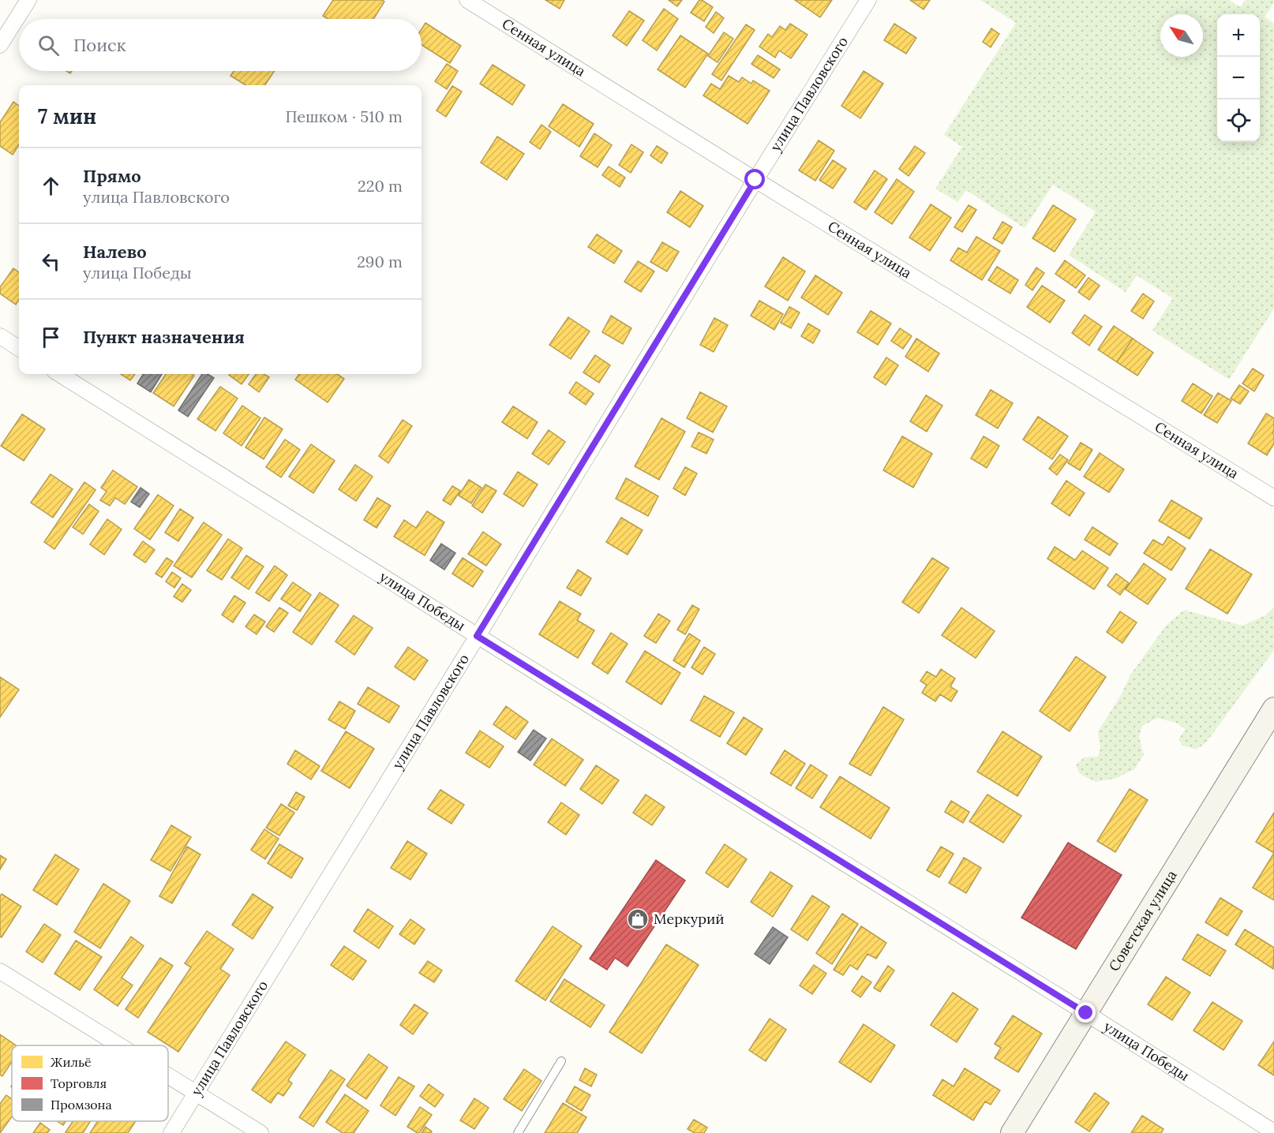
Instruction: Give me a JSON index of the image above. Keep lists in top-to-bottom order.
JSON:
{
  "streets": {
    "street": [
      "Сенная улица",
      "улица Павловского",
      "улица Победы",
      "Советская улица"
    ]
  },
  "crossings": [
    ["Сенная улица", "улица Павловского"],
    ["улица Павловского", "улица Победы"],
    ["улица Победы", "Советская улица"]
  ],
  "places": {
    "shop": ["Меркурий"]
  },
  "legend": ["Жильё", "Торговля", "Промзона"],
  "north": "top left",
  "page": {
    "map_buttons": ["+", "−"],
    "search": "Поиск",
    "heading": ["7 мин", "Пешком · 510 m"],
    "list": [
      ["Прямо", "улица Павловского", "220 m"],
      ["Налево", "улица Победы", "290 m"],
      "Пункт назначения"
    ]
  }
}
